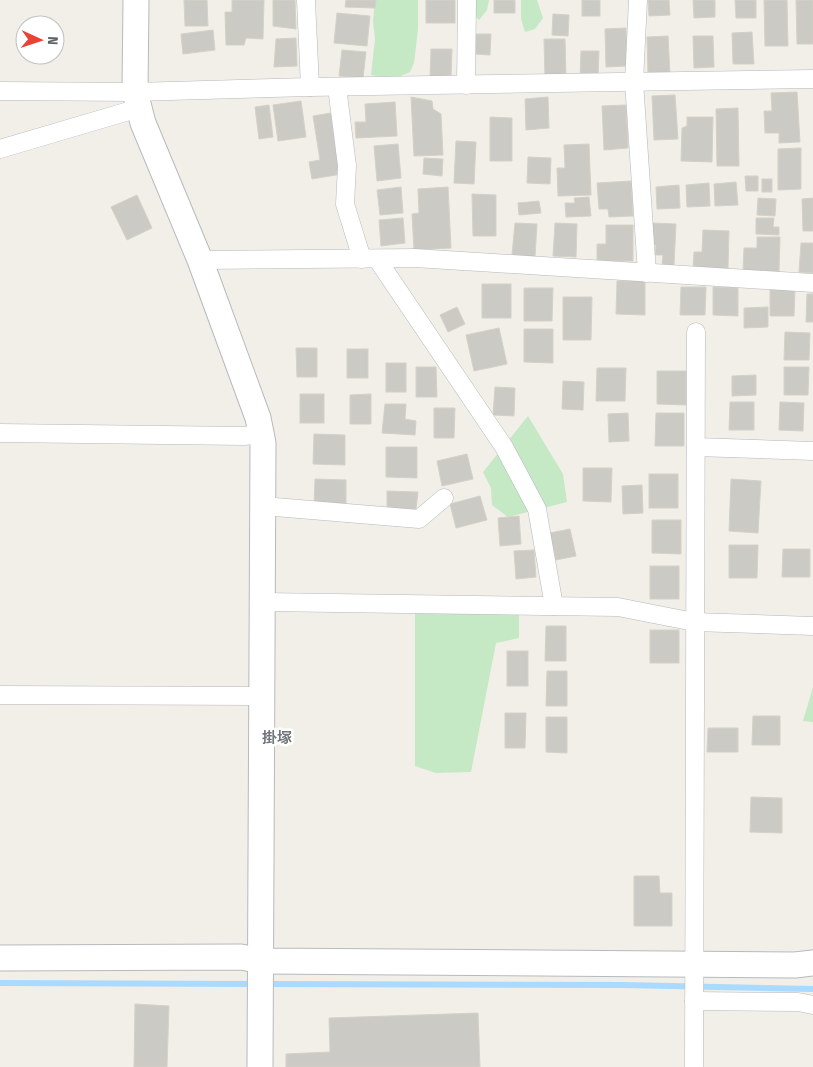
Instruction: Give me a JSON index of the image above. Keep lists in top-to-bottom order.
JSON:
{
  "districts": ["掛塚"],
  "north": "right"
}
